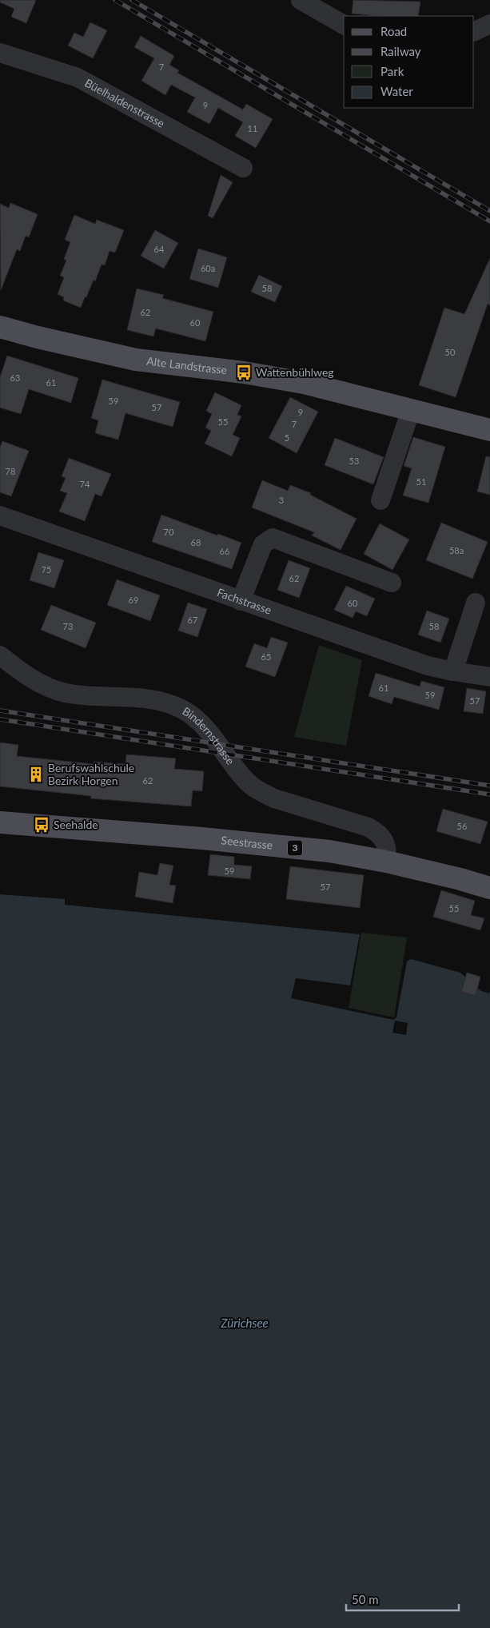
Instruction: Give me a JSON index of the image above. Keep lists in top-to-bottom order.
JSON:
{
  "streets": {
    "main road": ["Alte Landstrasse", "Seestrasse", "3"],
    "street": ["Büelhaldenstrasse", "Fachstrasse", "Bindernstrasse"]
  },
  "crossings": [
    ["Bindernstrasse", "Seestrasse"]
  ],
  "water": ["Zürichsee"],
  "places": {
    "bus stop": ["Wattenbühlweg", "Seehalde"],
    "building": ["Berufswahlschule Bezirk Horgen"]
  },
  "house_numbers": [
    "7",
    "9",
    "11",
    "64",
    "60a",
    "58",
    "62",
    "60",
    "50",
    "63",
    "61",
    "59",
    "57",
    "9",
    "55",
    "7",
    "5",
    "53",
    "78",
    "51",
    "74",
    "3",
    "70",
    "68",
    "58a",
    "66",
    "75",
    "62",
    "69",
    "60",
    "67",
    "73",
    "58",
    "65",
    "61",
    "59",
    "57",
    "62",
    "56",
    "59",
    "57",
    "55"
  ],
  "legend": [
    "Road",
    "Railway",
    "Park",
    "Water"
  ],
  "scale_bar": "50 m"
}
